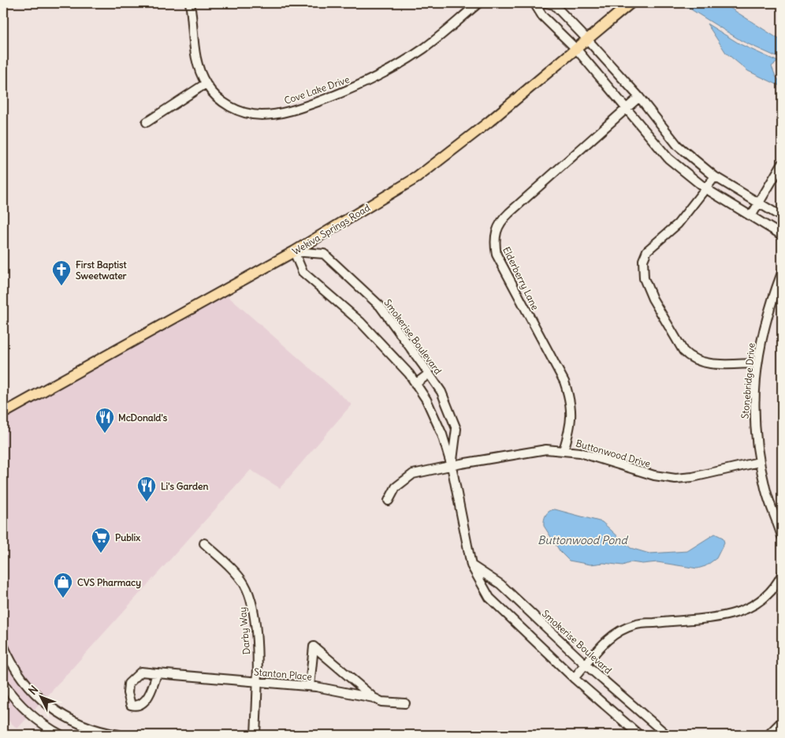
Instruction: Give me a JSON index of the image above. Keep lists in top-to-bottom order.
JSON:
{
  "streets": {
    "main road": ["Wekiva Springs Road"],
    "street": [
      "Cove Lake Drive",
      "Elderberry Lane",
      "Smokerise Boulevard",
      "Stonebridge Drive",
      "Buttonwood Drive",
      "Darby Way",
      "Stanton Place"
    ]
  },
  "crossings": [
    ["Wekiva Springs Road", "Smokerise Boulevard"],
    ["Elderberry Lane", "Buttonwood Drive"],
    ["Smokerise Boulevard", "Buttonwood Drive"],
    ["Stonebridge Drive", "Buttonwood Drive"],
    ["Darby Way", "Stanton Place"]
  ],
  "water": ["Buttonwood Pond"],
  "places": {
    "church": ["First Baptist Sweetwater"],
    "restaurant": ["McDonald's", "Li's Garden"],
    "supermarket": ["Publix"],
    "shop": ["CVS Pharmacy"]
  },
  "north": "top left"
}
